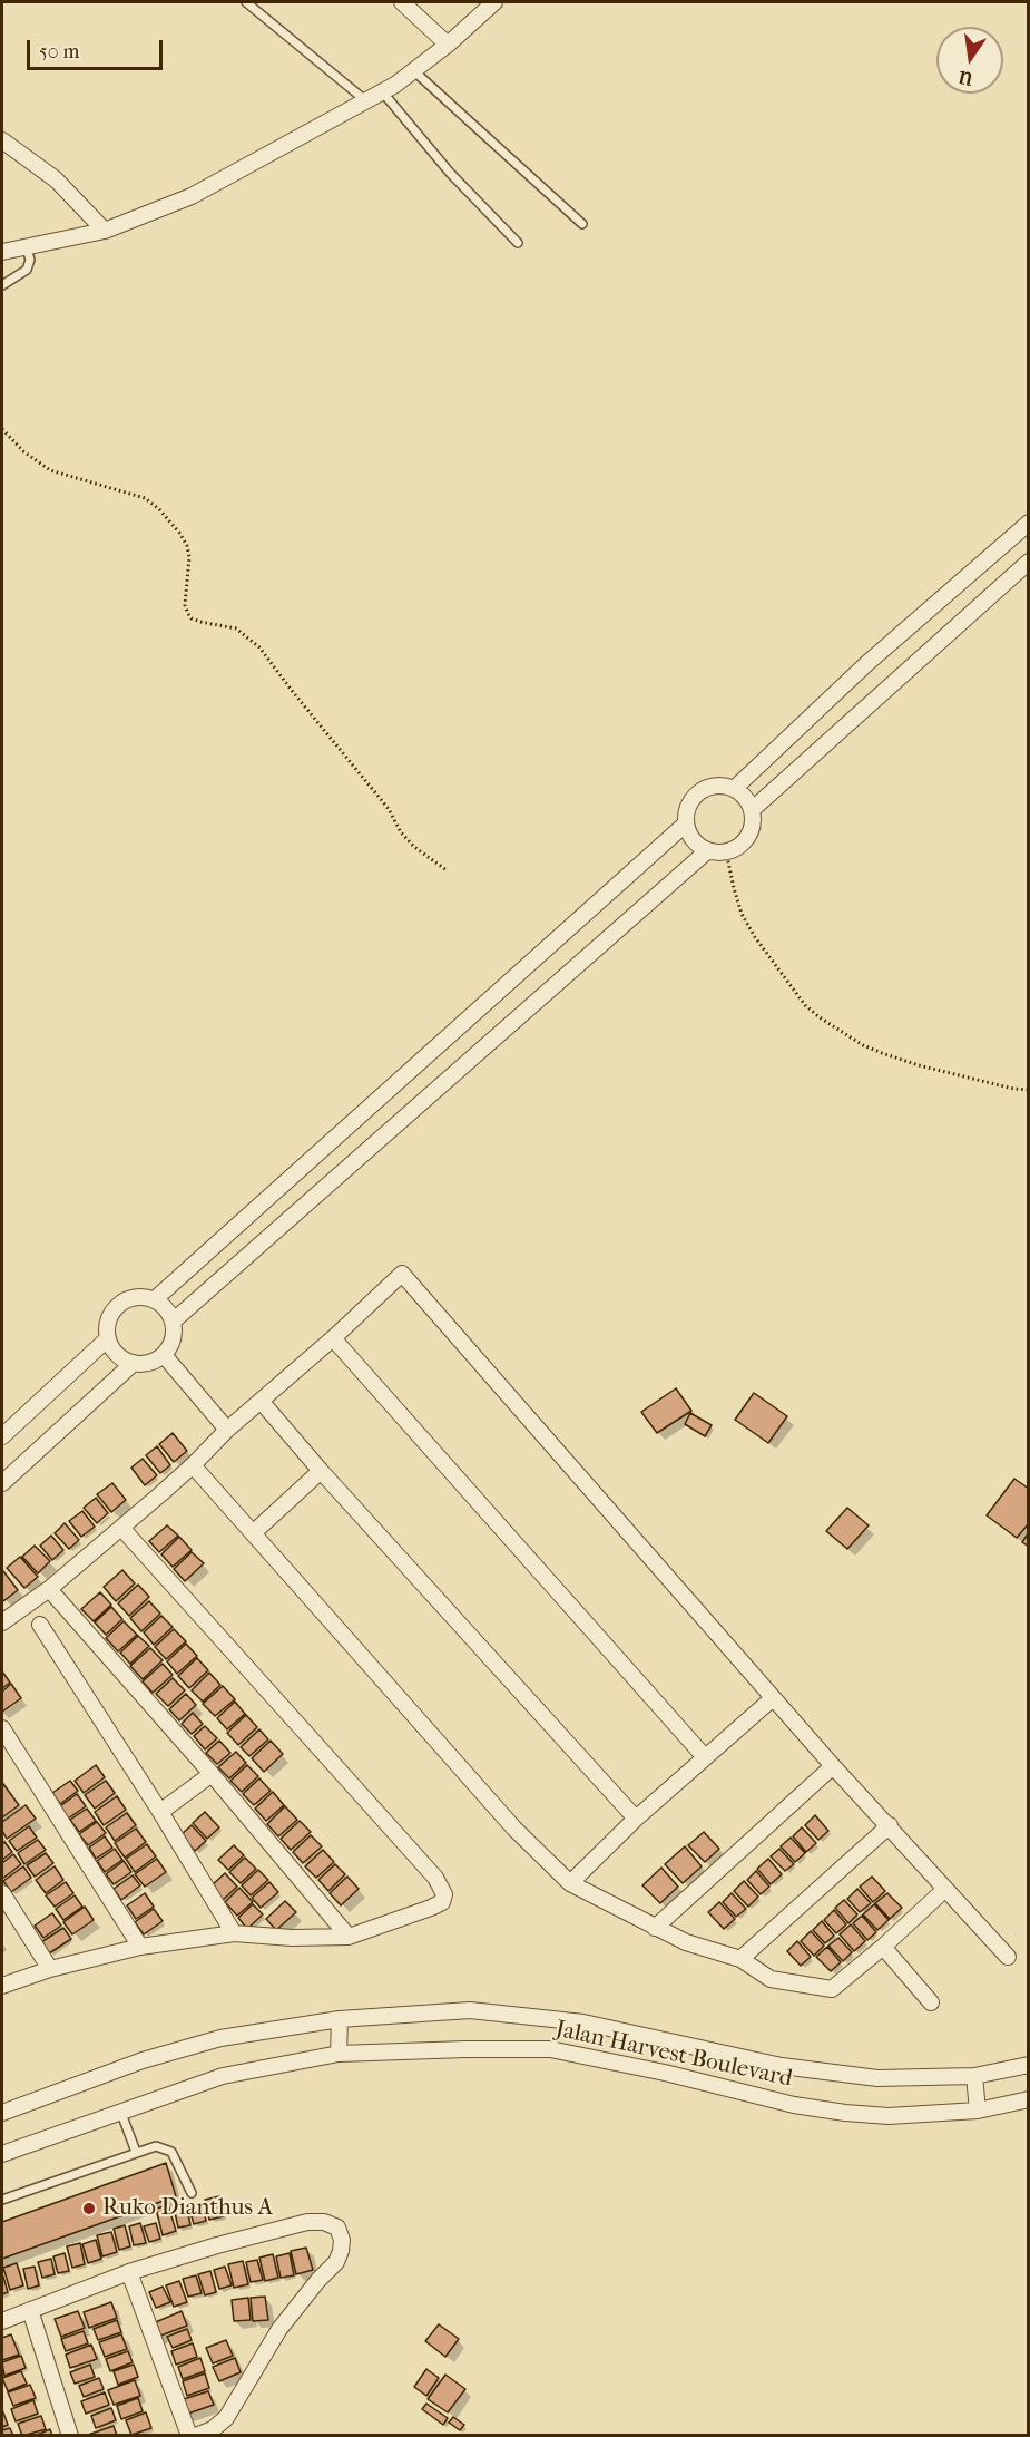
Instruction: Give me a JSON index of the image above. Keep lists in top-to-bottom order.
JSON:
{
  "streets": {
    "street": ["Jalan Harvest Boulevard"]
  },
  "places": ["Ruko Dianthus A"],
  "scale_bar": "50 m",
  "north": "bottom"
}
